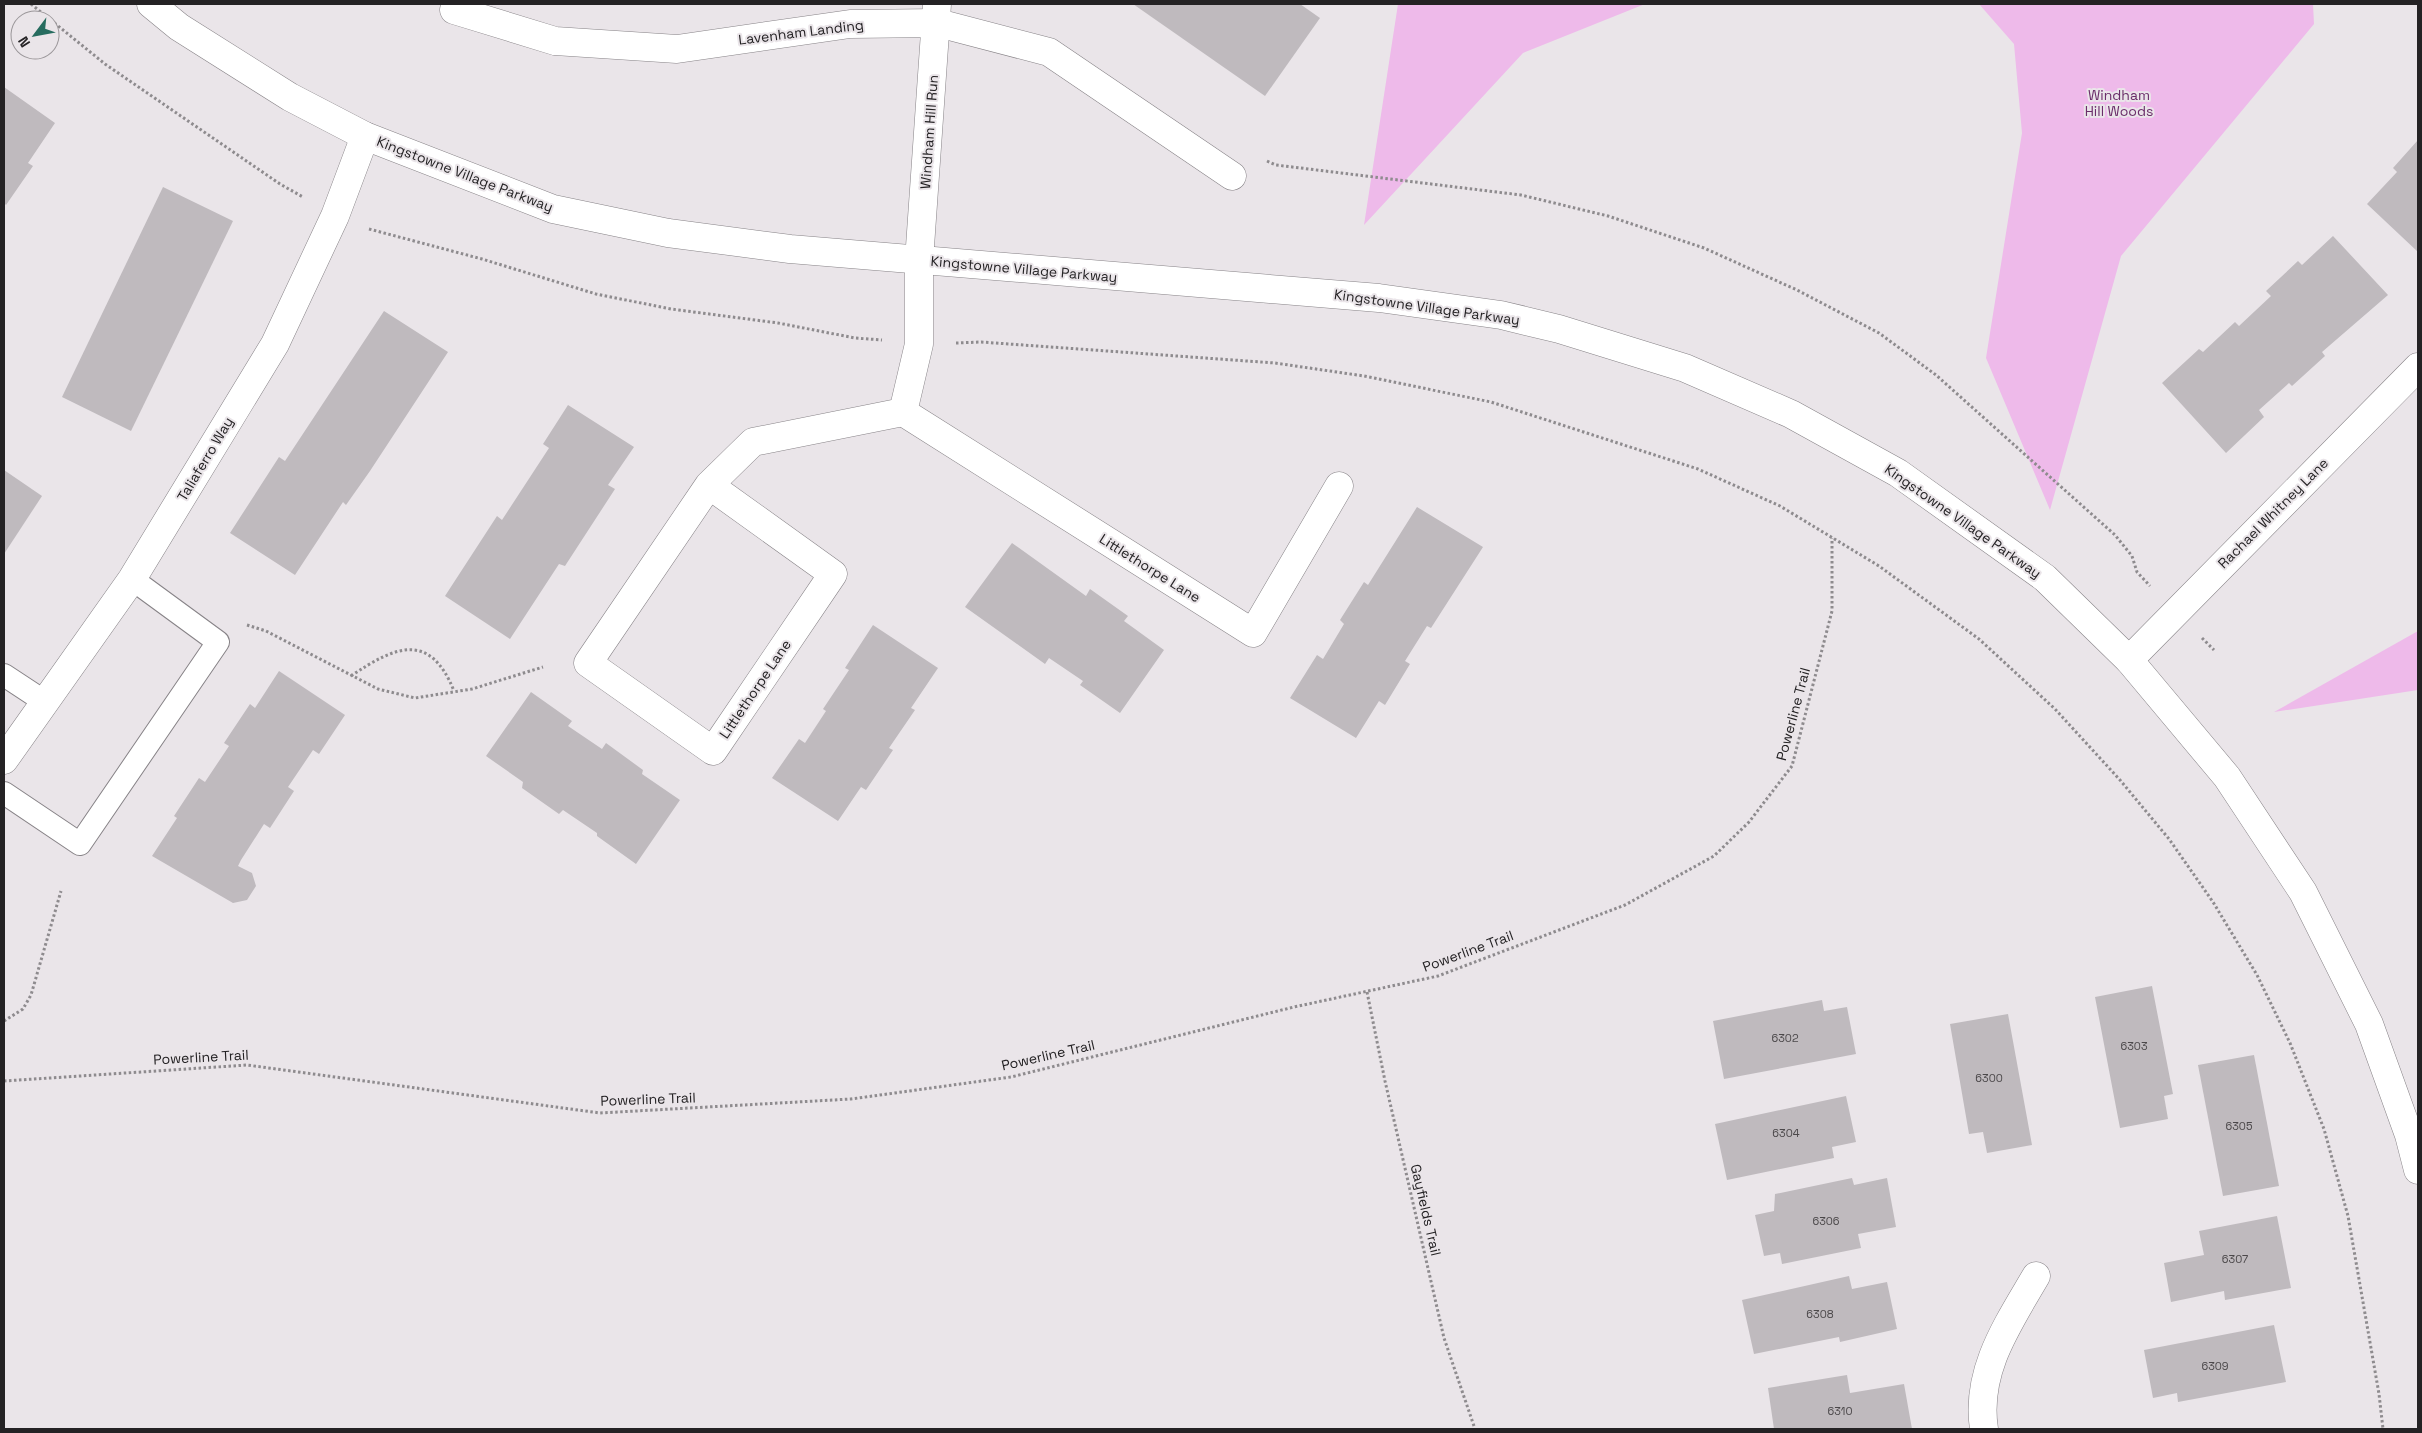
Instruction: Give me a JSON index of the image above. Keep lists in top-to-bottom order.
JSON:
{
  "streets": {
    "street": [
      "Lavenham Landing",
      "Windham Hill Run",
      "Kingstowne Village Parkway",
      "Taliaferro Way",
      "Rachael Whitney Lane",
      "Littlethorpe Lane"
    ],
    "path": ["Powerline Trail", "Gayfields Trail"]
  },
  "crossings": [
    ["Lavenham Landing", "Windham Hill Run"],
    ["Windham Hill Run", "Kingstowne Village Parkway"],
    ["Kingstowne Village Parkway", "Taliaferro Way"],
    ["Kingstowne Village Parkway", "Rachael Whitney Lane"],
    ["Powerline Trail", "Gayfields Trail"]
  ],
  "parks": ["Windham Hill Woods"],
  "house_numbers": [
    "6302",
    "6303",
    "6300",
    "6305",
    "6304",
    "6306",
    "6307",
    "6308",
    "6309",
    "6310"
  ],
  "north": "bottom left"
}
